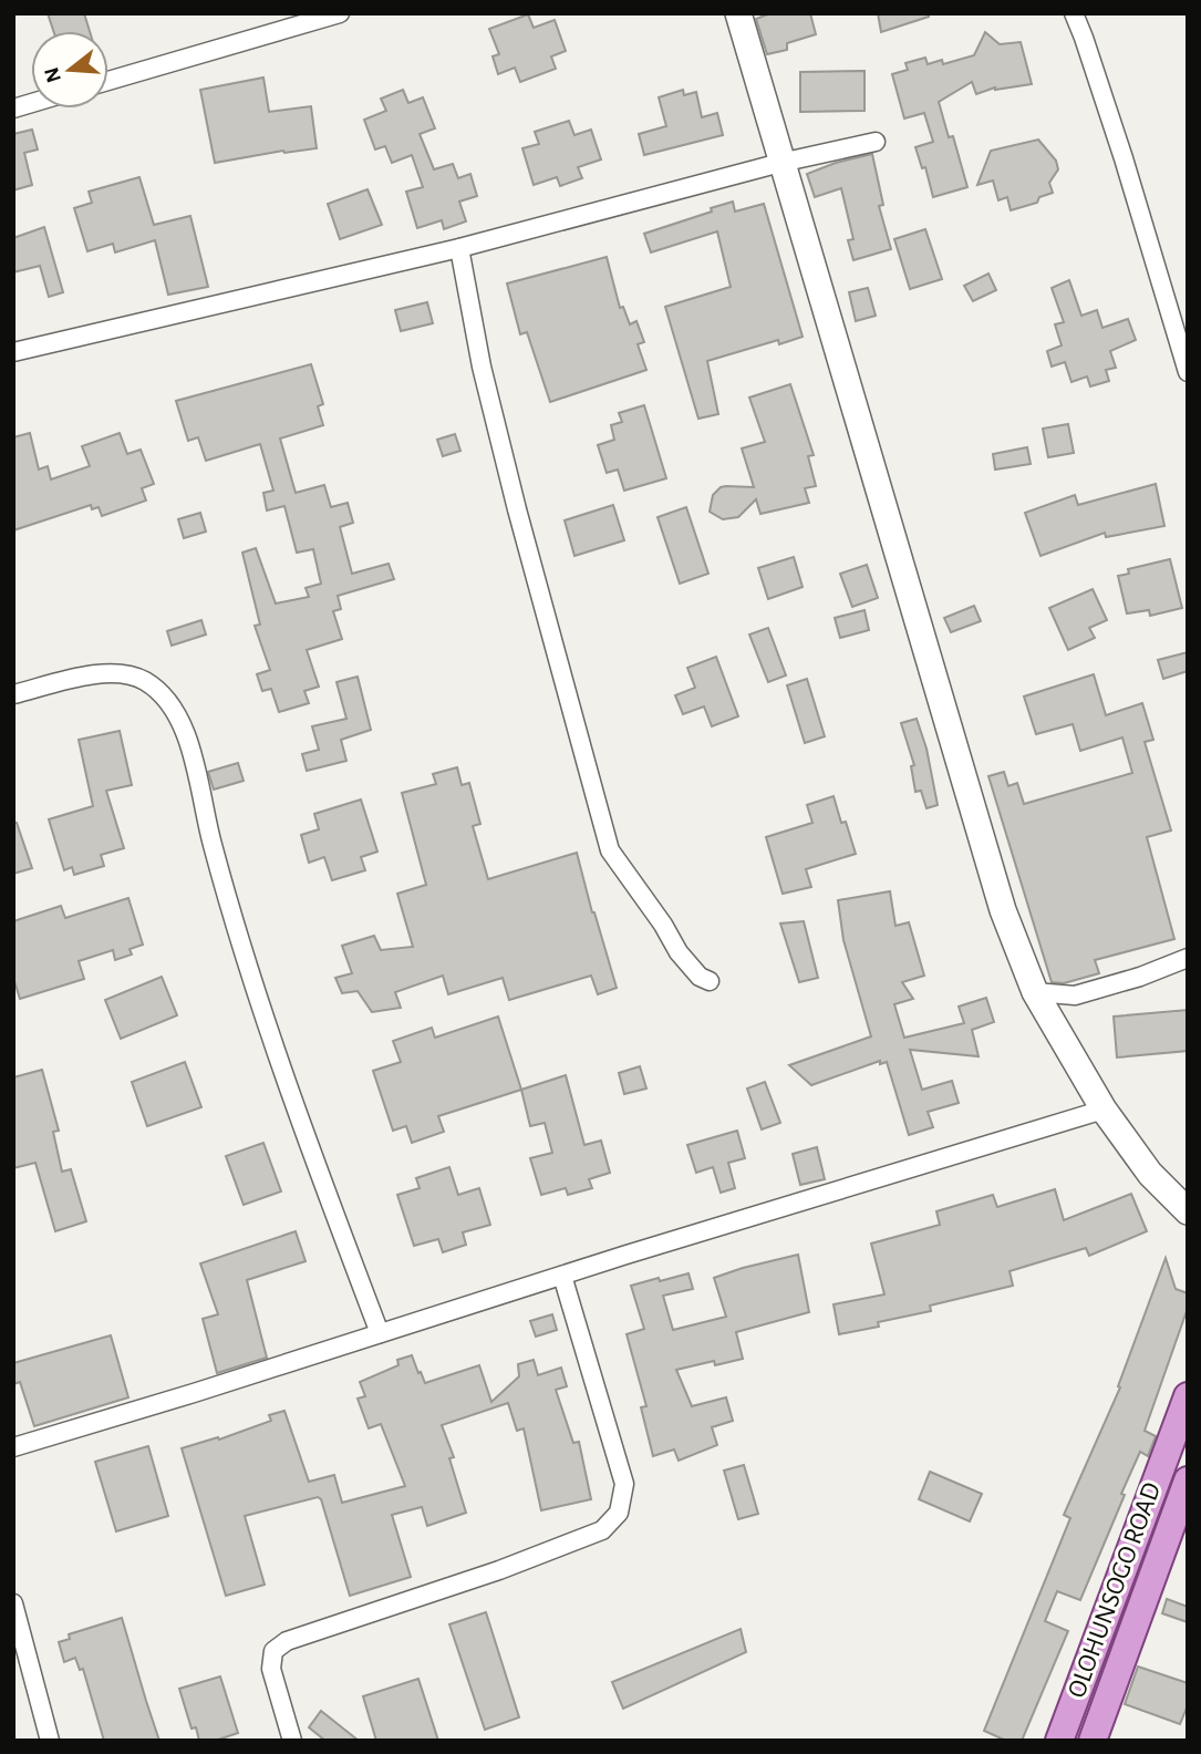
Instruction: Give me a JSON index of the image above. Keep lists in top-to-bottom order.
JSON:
{
  "streets": {
    "main road": ["OLOHUNSOGO ROAD"]
  },
  "north": "left"
}
